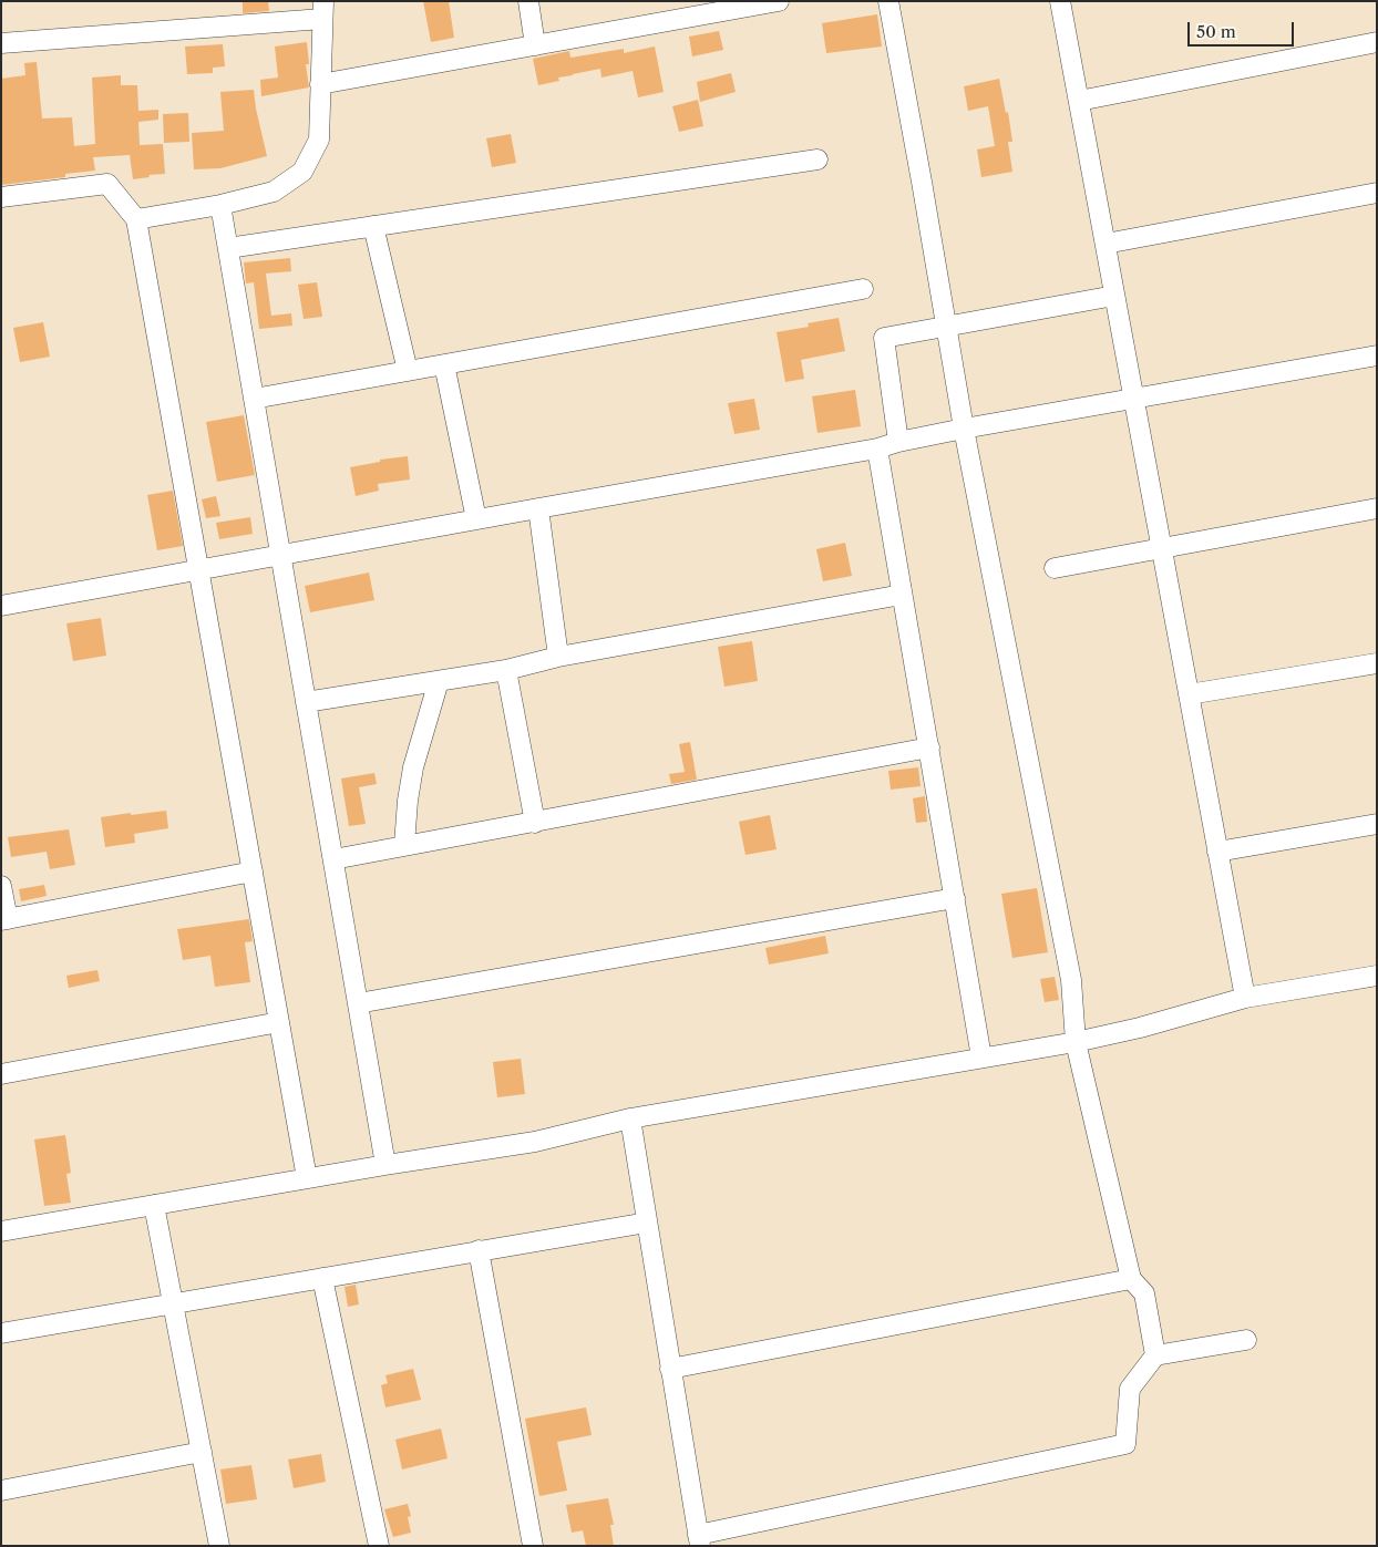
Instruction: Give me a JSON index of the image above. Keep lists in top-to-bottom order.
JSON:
{
  "scale_bar": "50 m"
}
